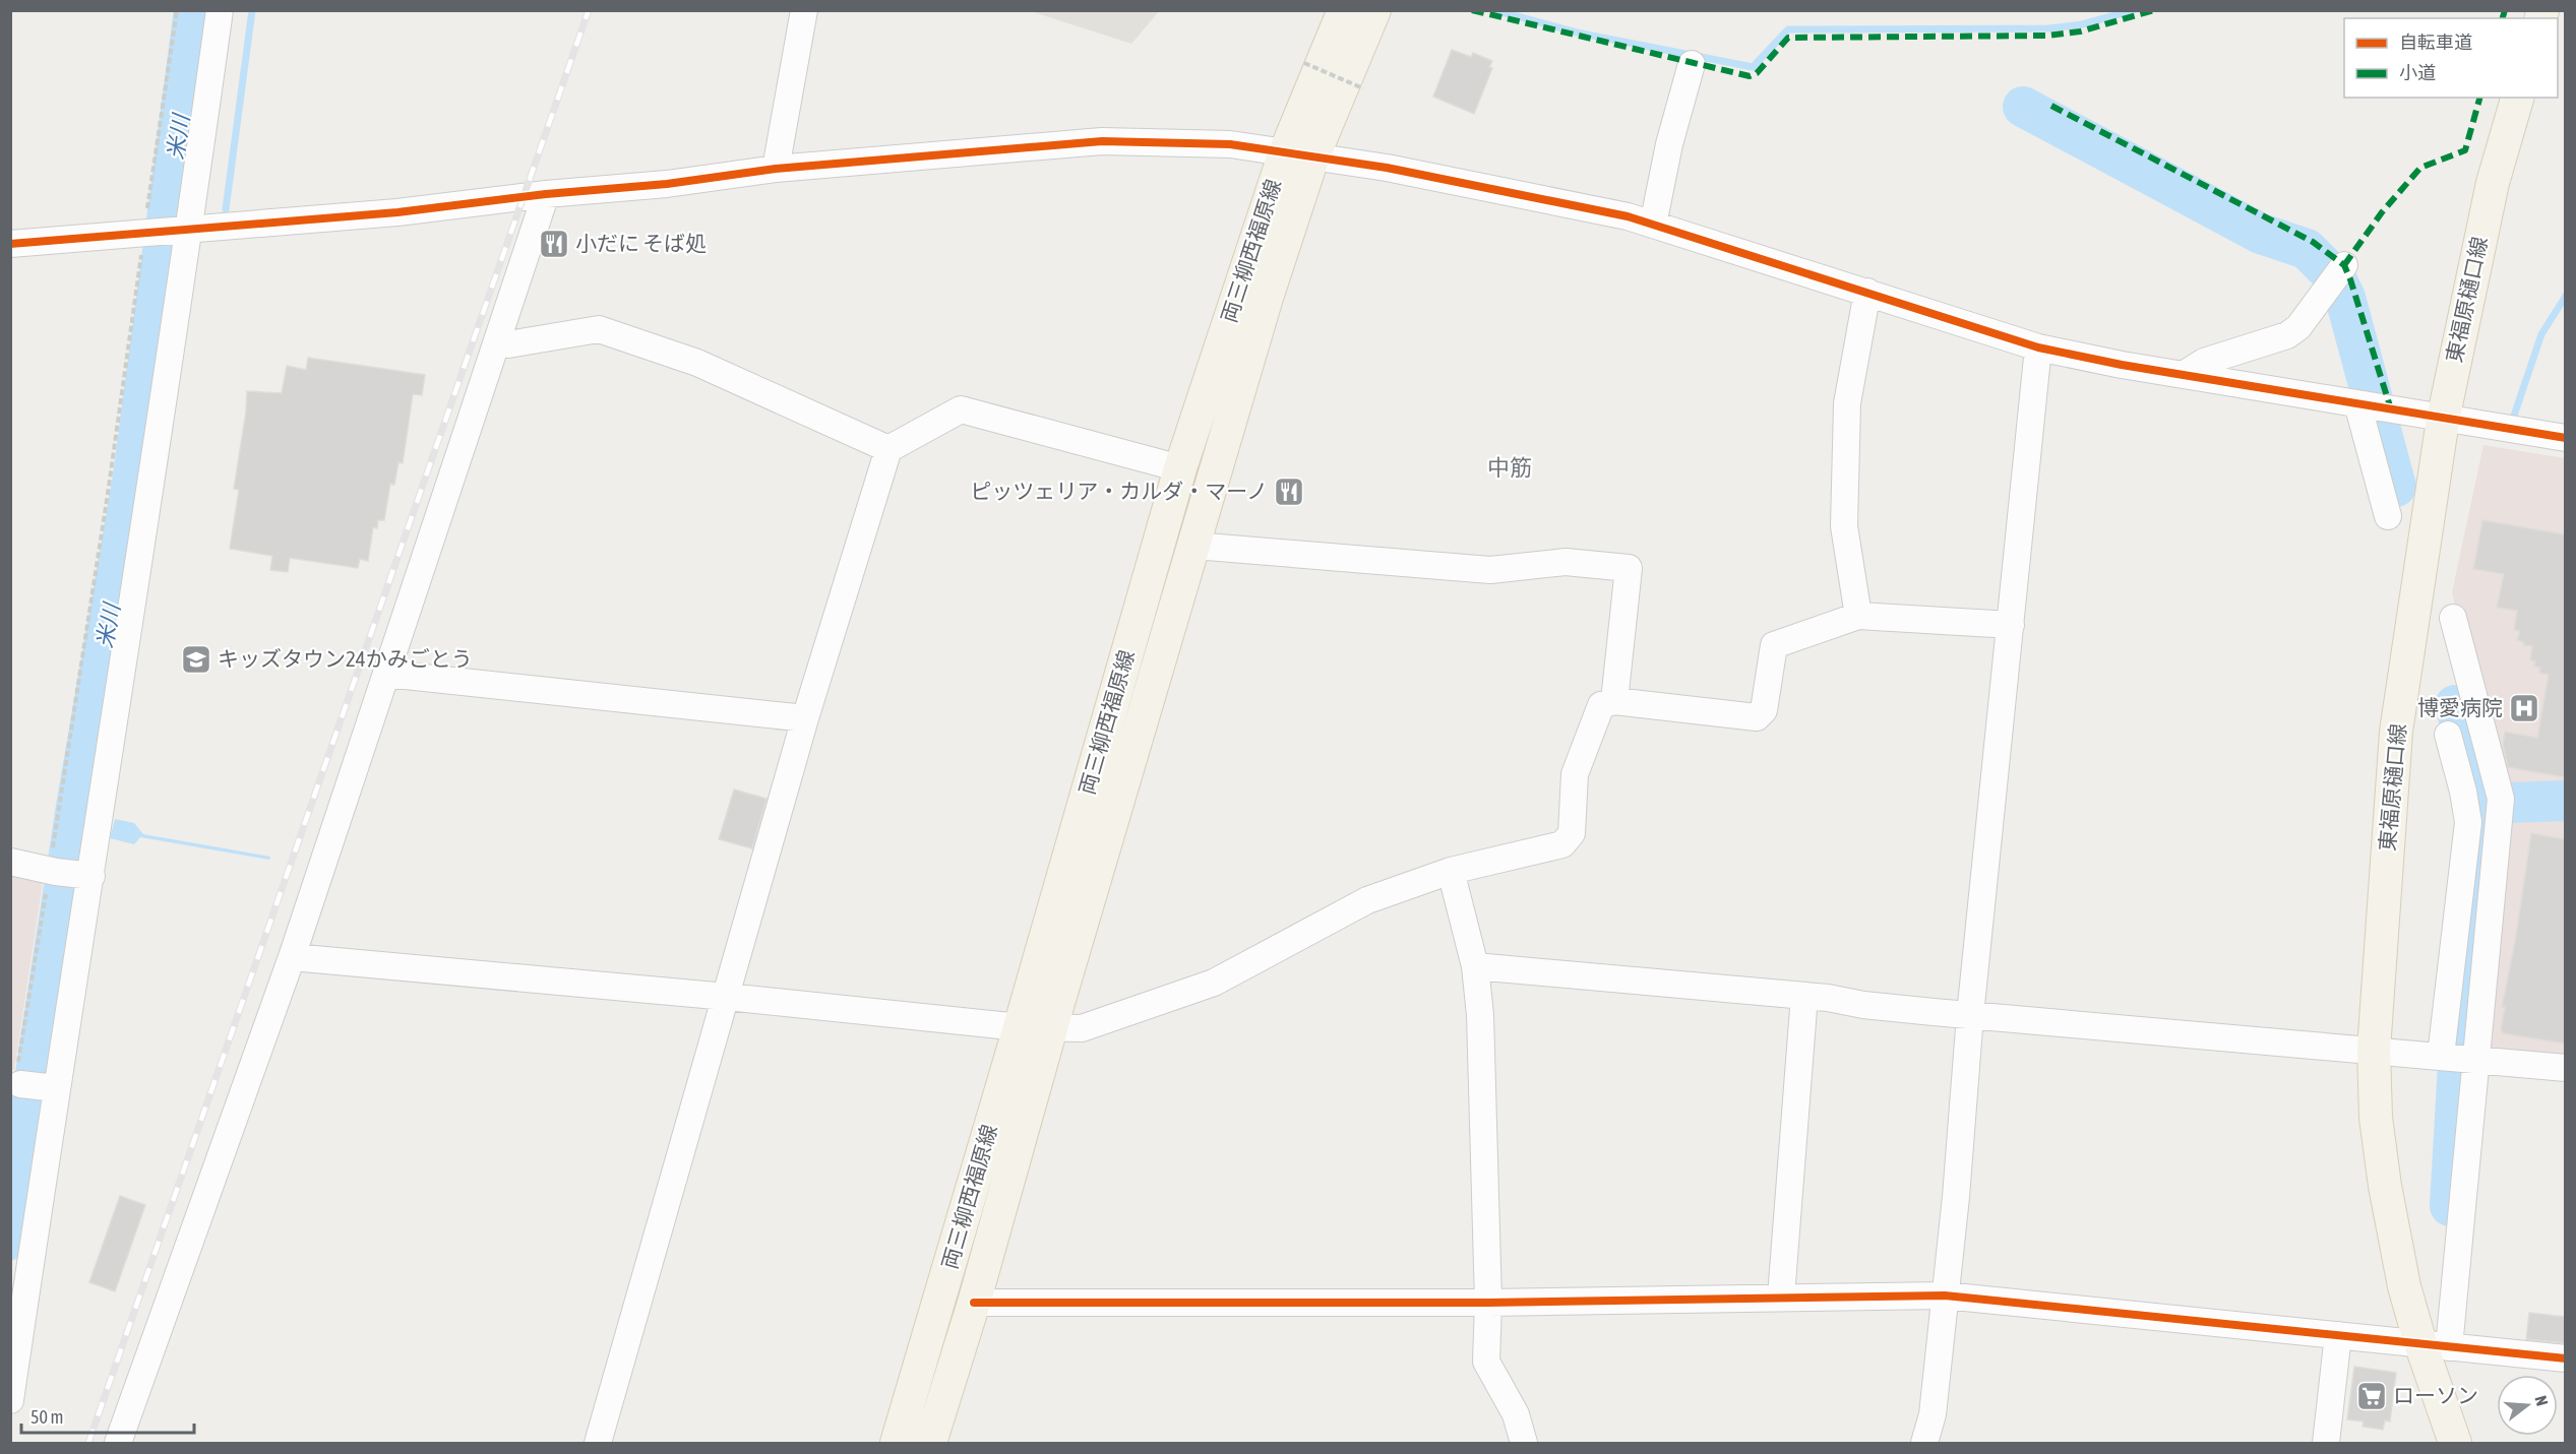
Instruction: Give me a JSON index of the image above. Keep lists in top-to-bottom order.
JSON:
{
  "streets": {
    "main road": ["両三柳西福原線", "東福原樋口線"]
  },
  "districts": ["中筋"],
  "water": ["米川"],
  "places": {
    "restaurant": ["小だに そば処", "ピッツェリア・カルダ・マーノ"],
    "school or university": ["キッズタウン24かみごとう"],
    "hospital": ["博愛病院"],
    "supermarket": ["ローソン"]
  },
  "legend": ["自転車道", "小道"],
  "scale_bar": "50 m",
  "north": "right"
}
